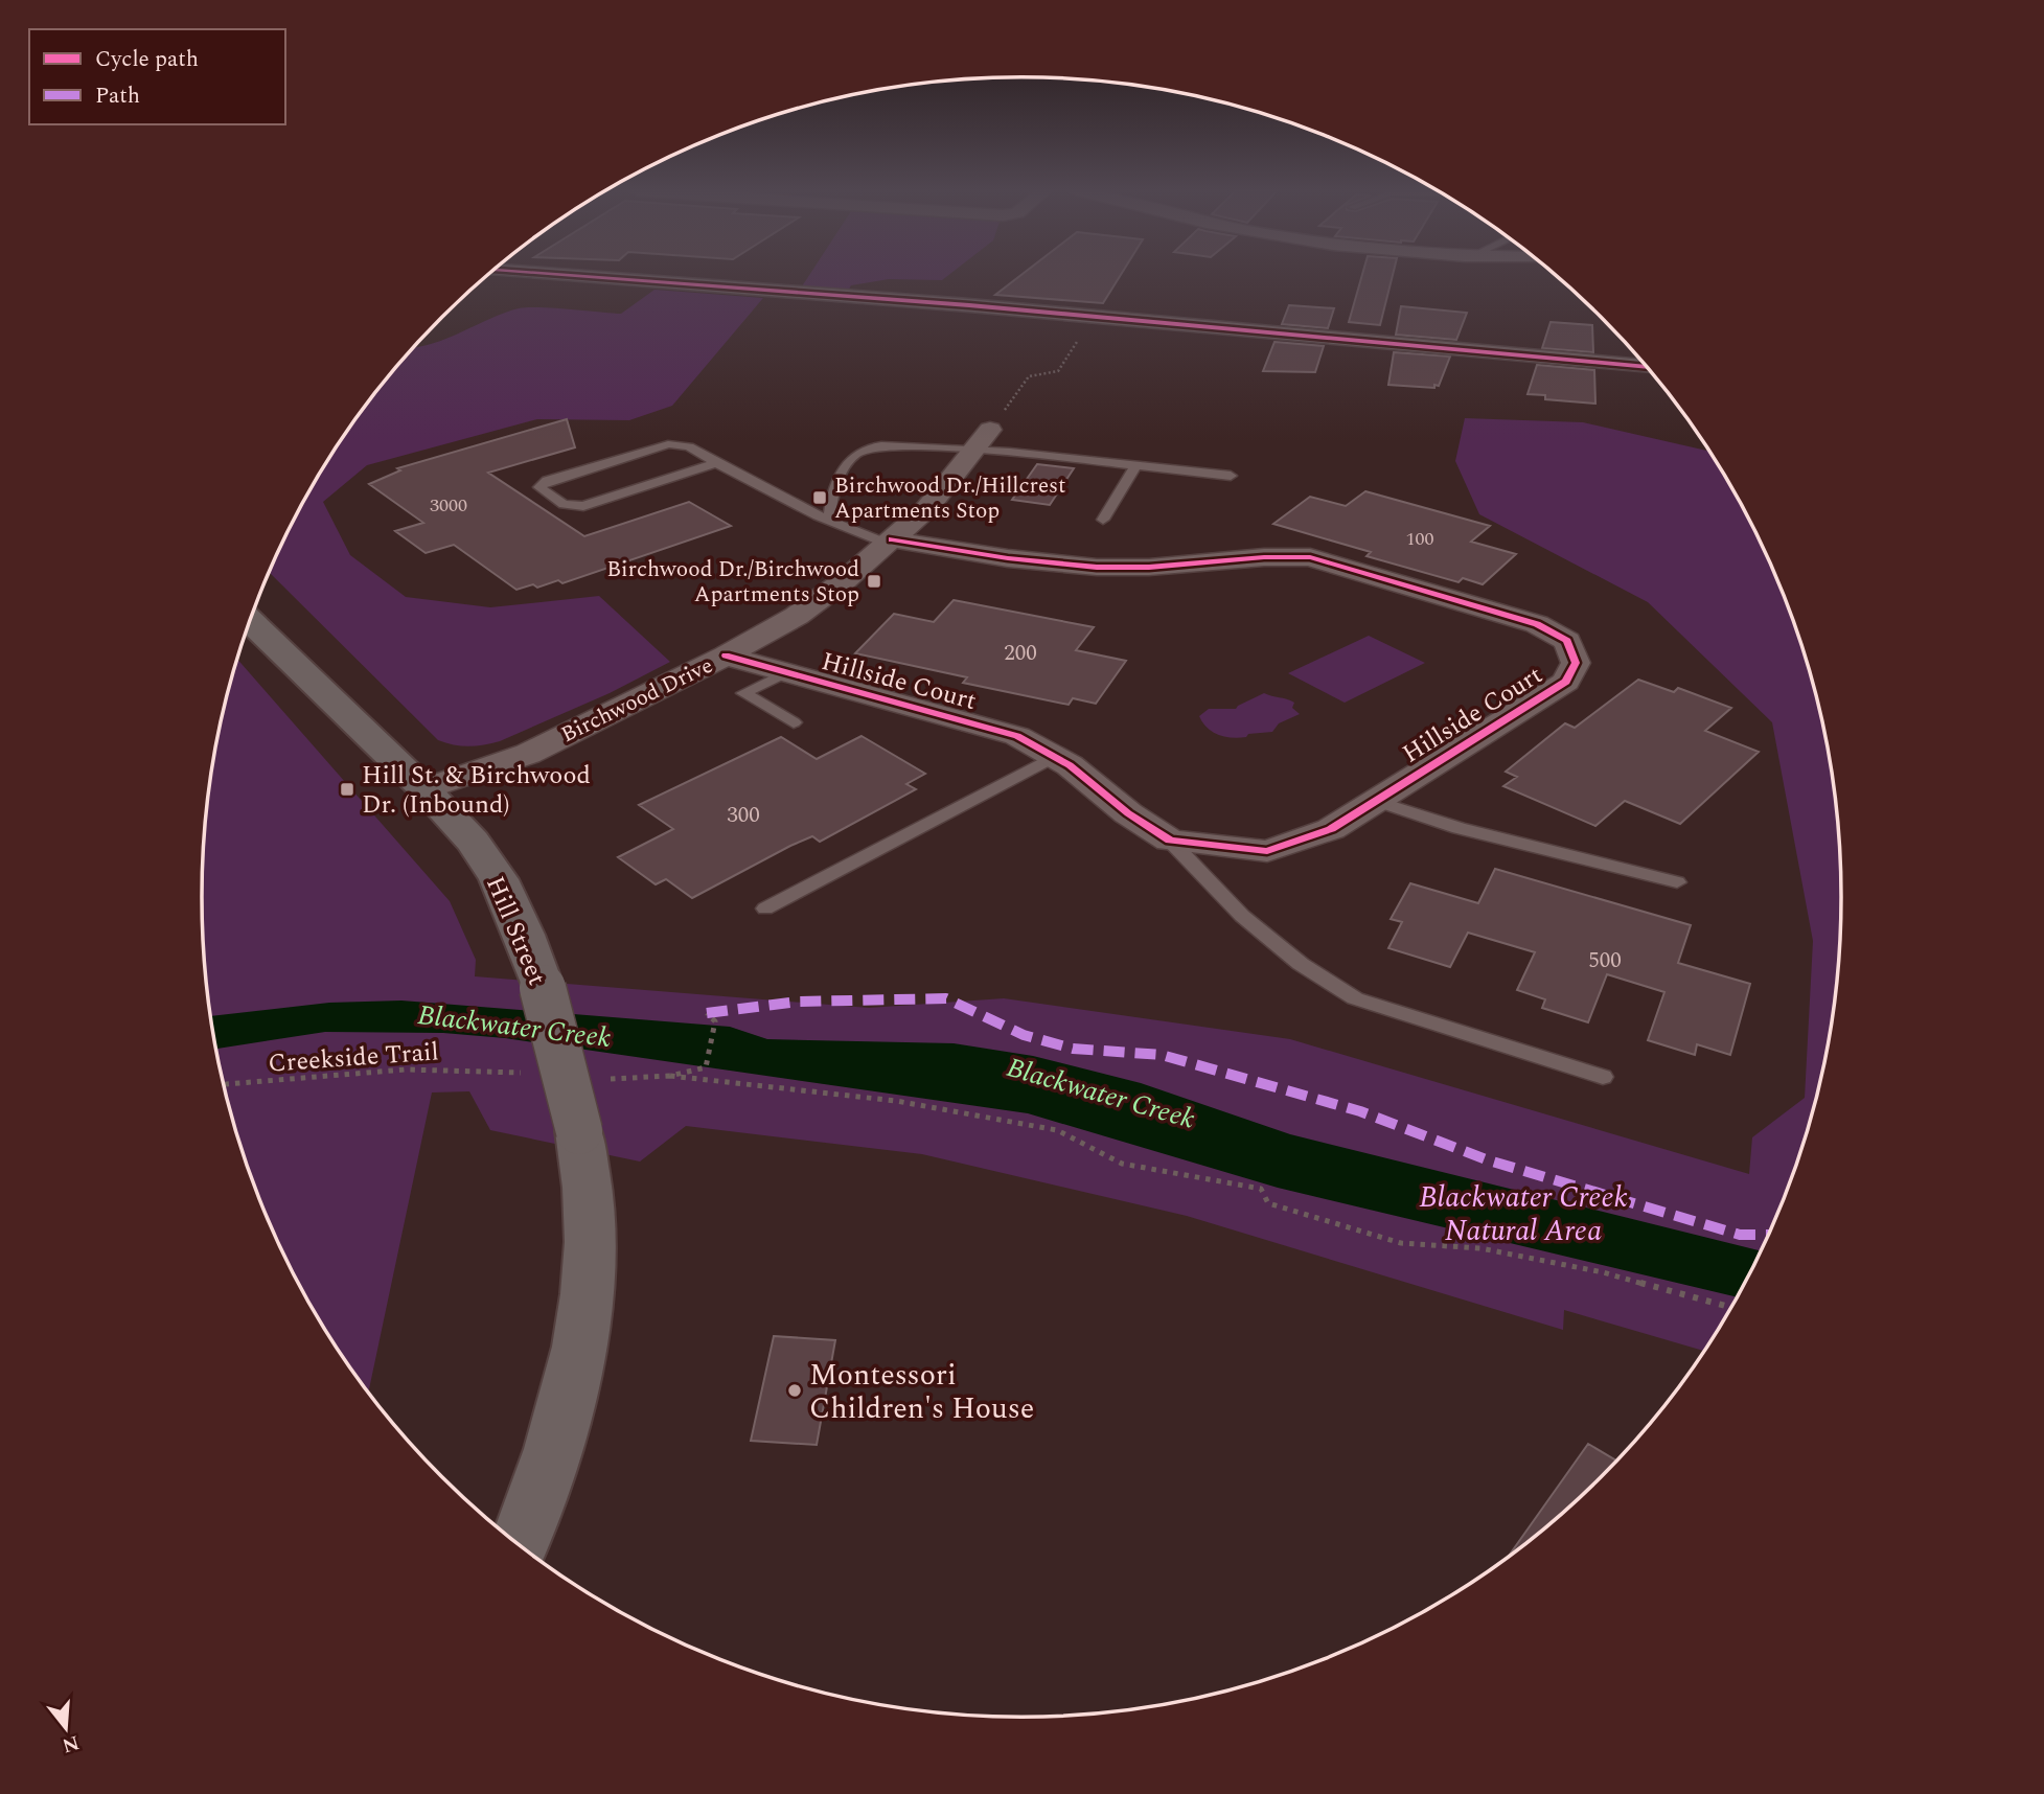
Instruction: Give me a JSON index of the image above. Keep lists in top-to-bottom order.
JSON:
{
  "streets": {
    "street": ["Hillside Court", "Birchwood Drive", "Hill Street"],
    "path": ["Creekside Trail"]
  },
  "crossings": [
    ["Hillside Court", "Birchwood Drive"],
    ["Birchwood Drive", "Hill Street"]
  ],
  "water": ["Blackwater Creek"],
  "parks": ["Blackwater Creek Natural Area"],
  "places": {
    "transit": ["Birchwood Dr./Hillcrest Apartments Stop", "Birchwood Dr./Birchwood Apartments Stop", "Hill St. & Birchwood Dr. (Inbound)"],
    "other": ["Montessori Children's House"]
  },
  "house_numbers": [
    "3000",
    "100",
    "200",
    "300",
    "500"
  ],
  "legend": ["Cycle path", "Path"],
  "north": "bottom"
}
